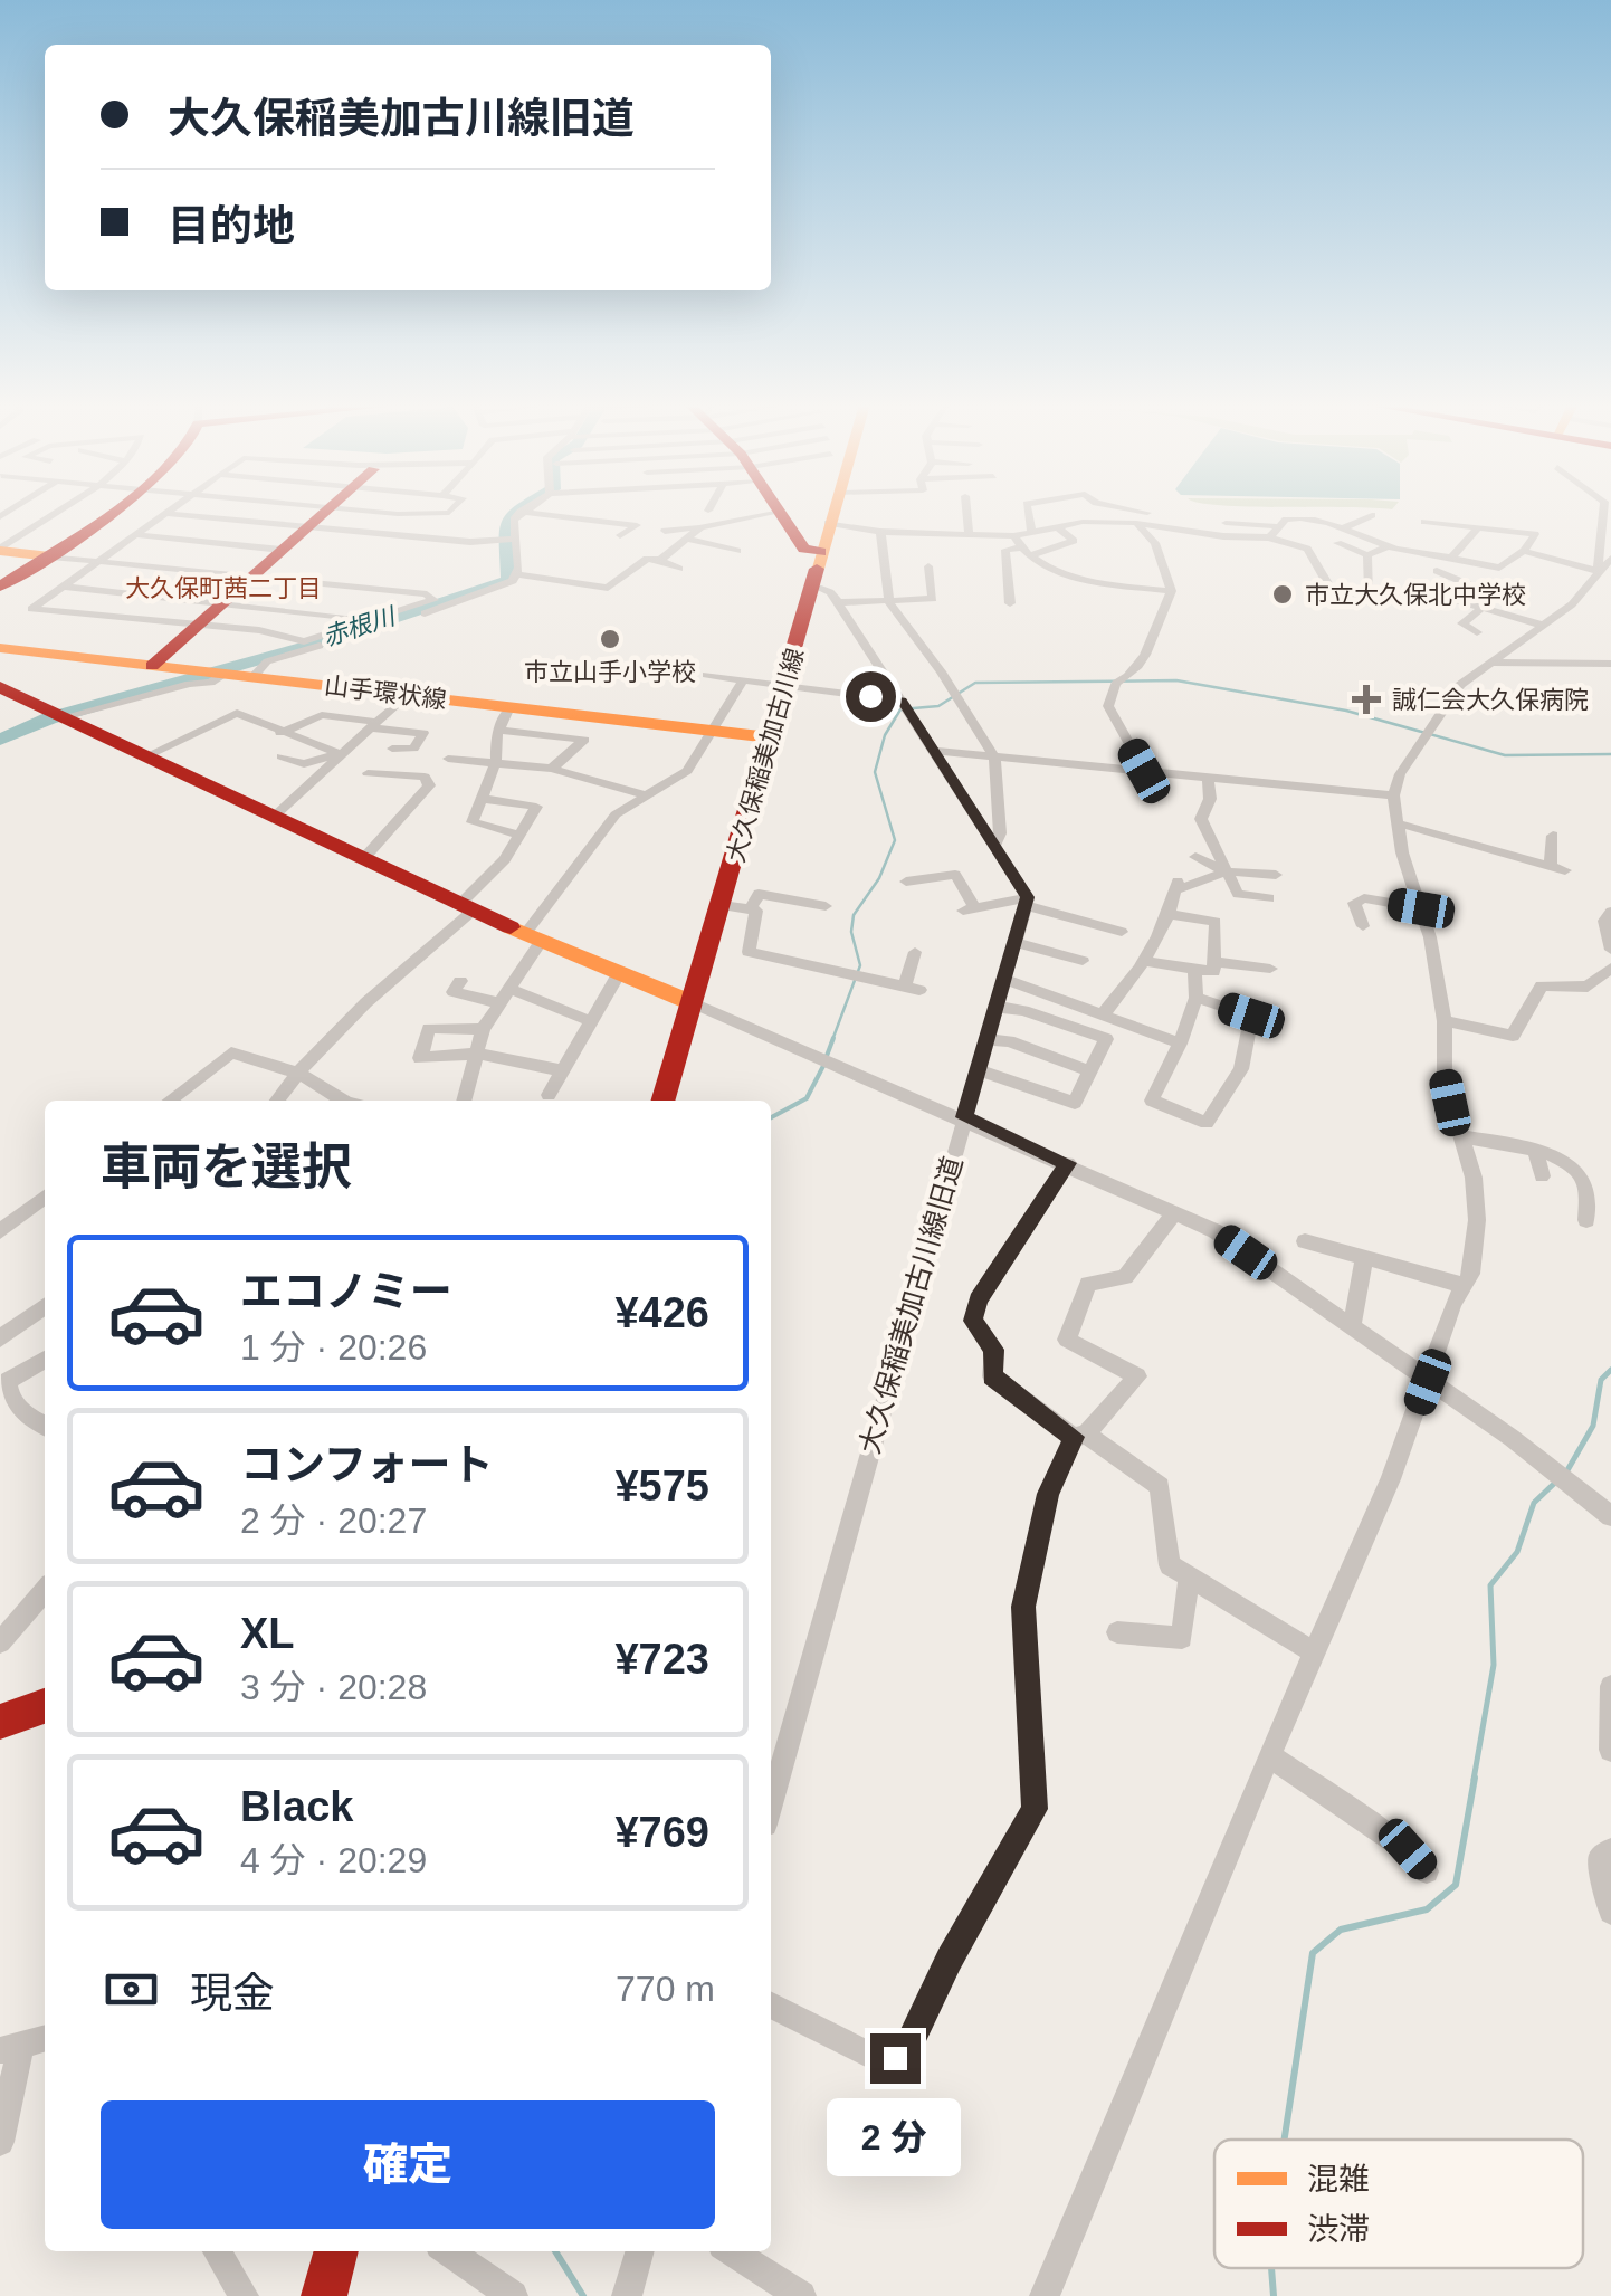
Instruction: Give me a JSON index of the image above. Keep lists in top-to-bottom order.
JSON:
{
  "streets": {
    "street": ["山手環状線", "大久保稲美加古川線", "大久保稲美加古川線旧道"]
  },
  "crossings": [
    ["山手環状線", "大久保稲美加古川線"]
  ],
  "districts": ["大久保町茜二丁目"],
  "water": ["赤根川"],
  "places": {
    "other": ["市立大久保北中学校", "市立山手小学校"],
    "health": ["誠仁会大久保病院"]
  },
  "legend": ["混雑", "渋滞"],
  "page": {
    "banner": ["大久保稲美加古川線旧道", "目的地"],
    "heading": "車両を選択",
    "list": [
      {
        "name": "エコノミー",
        "note": "1 分 · 20:26",
        "value": "¥426"
      },
      {
        "name": "コンフォート",
        "note": "2 分 · 20:27",
        "value": "¥575"
      },
      {
        "name": "XL",
        "note": "3 分 · 20:28",
        "value": "¥723"
      },
      {
        "name": "Black",
        "note": "4 分 · 20:29",
        "value": "¥769"
      }
    ],
    "pay": ["現金", "770 m"],
    "buttons": "確定",
    "bubble": "2 分"
  }
}
